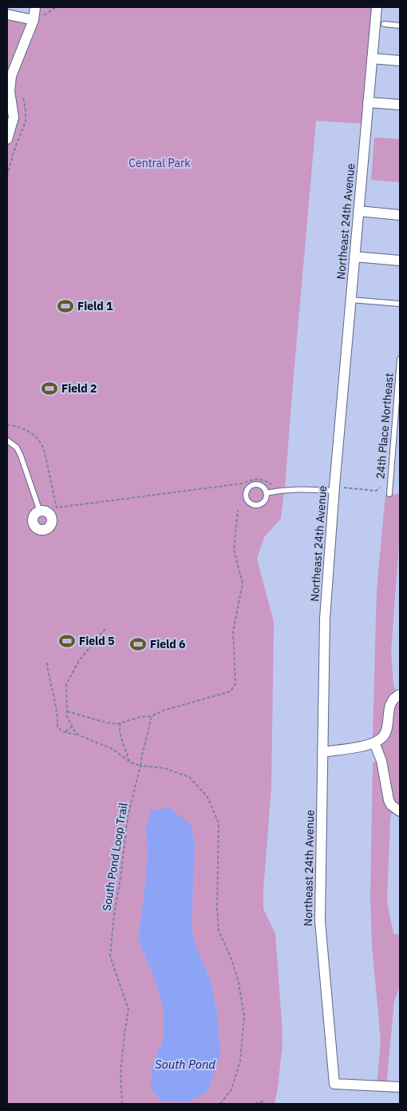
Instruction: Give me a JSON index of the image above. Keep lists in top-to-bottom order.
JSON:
{
  "streets": {
    "street": ["Northeast 24th Avenue"],
    "lane": ["24th Place Northeast"],
    "path": ["South Pond Loop Trail"]
  },
  "water": ["South Pond"],
  "parks": ["Central Park"],
  "places": {
    "sports": [
      "Field 1",
      "Field 2",
      "Field 5",
      "Field 6"
    ]
  }
}
